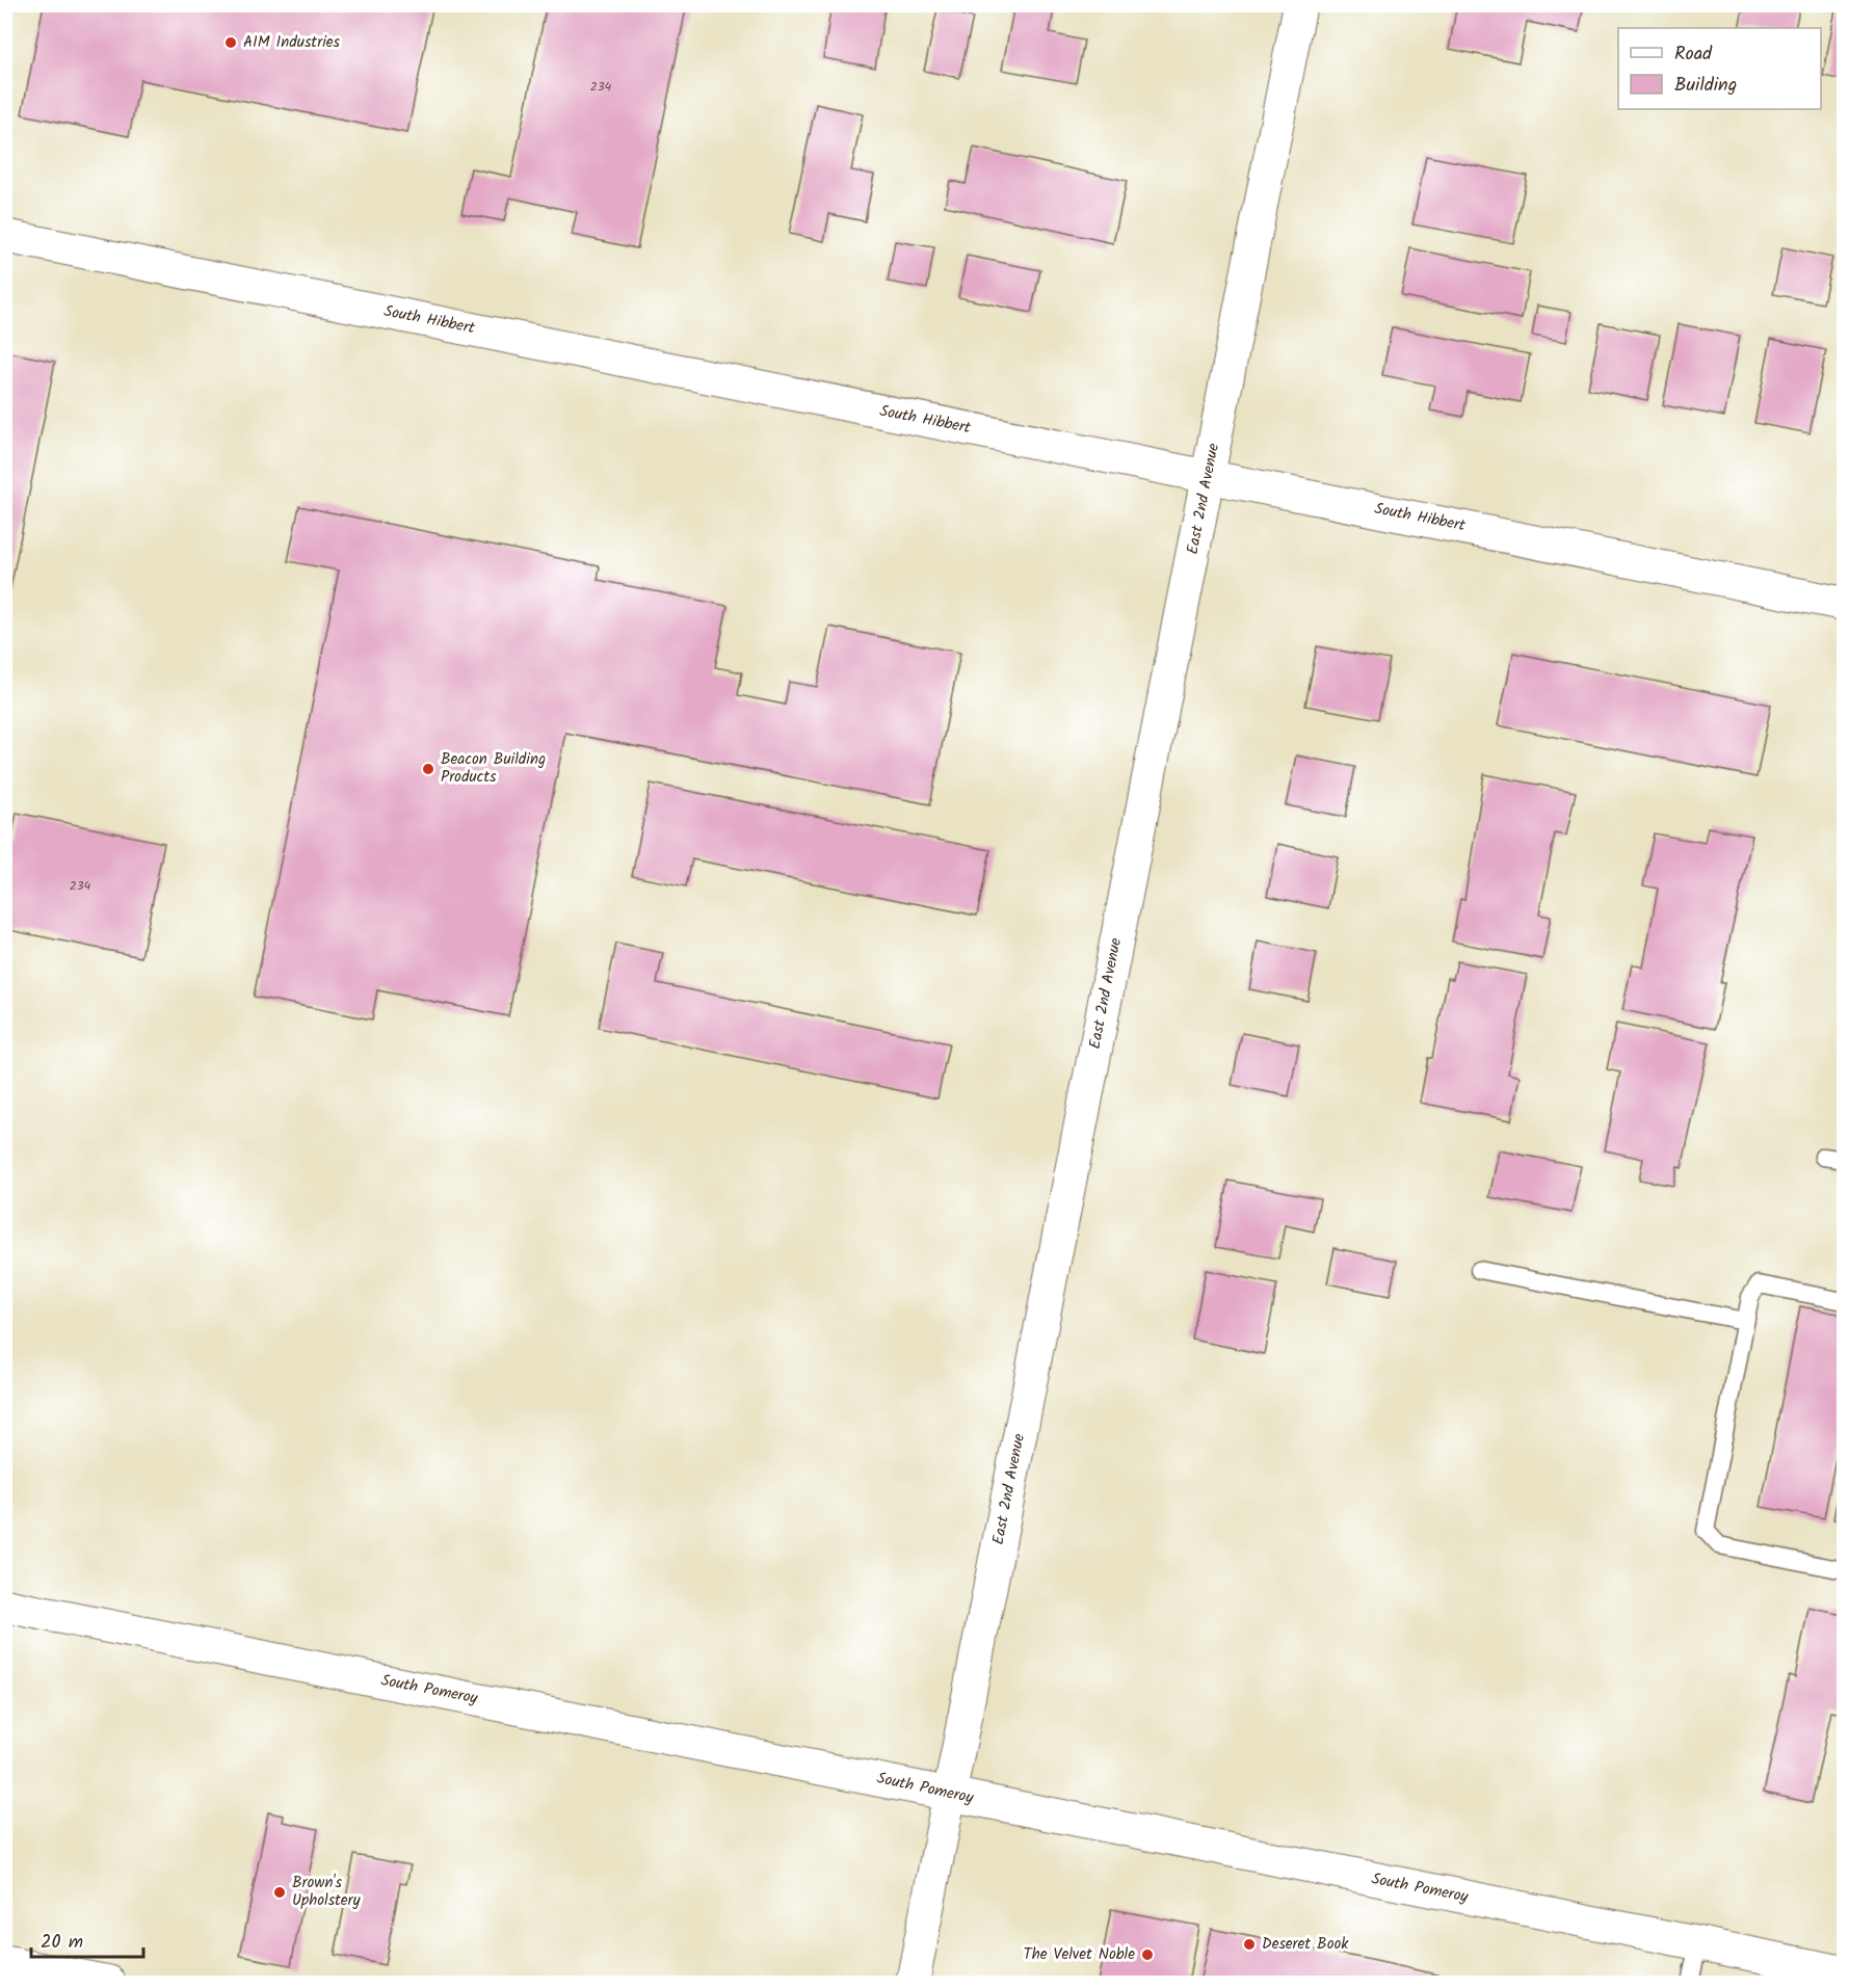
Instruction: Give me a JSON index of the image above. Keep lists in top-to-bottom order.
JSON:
{
  "streets": {
    "street": ["South Hibbert", "East 2nd Avenue", "South Pomeroy"]
  },
  "crossings": [
    ["South Hibbert", "East 2nd Avenue"],
    ["East 2nd Avenue", "South Pomeroy"]
  ],
  "places": [
    "AIM Industries",
    "Beacon Building Products",
    "Brown's Upholstery",
    "Deseret Book",
    "The Velvet Noble"
  ],
  "house_numbers": ["234", "234"],
  "legend": ["Road", "Building"],
  "scale_bar": "20 m"
}
